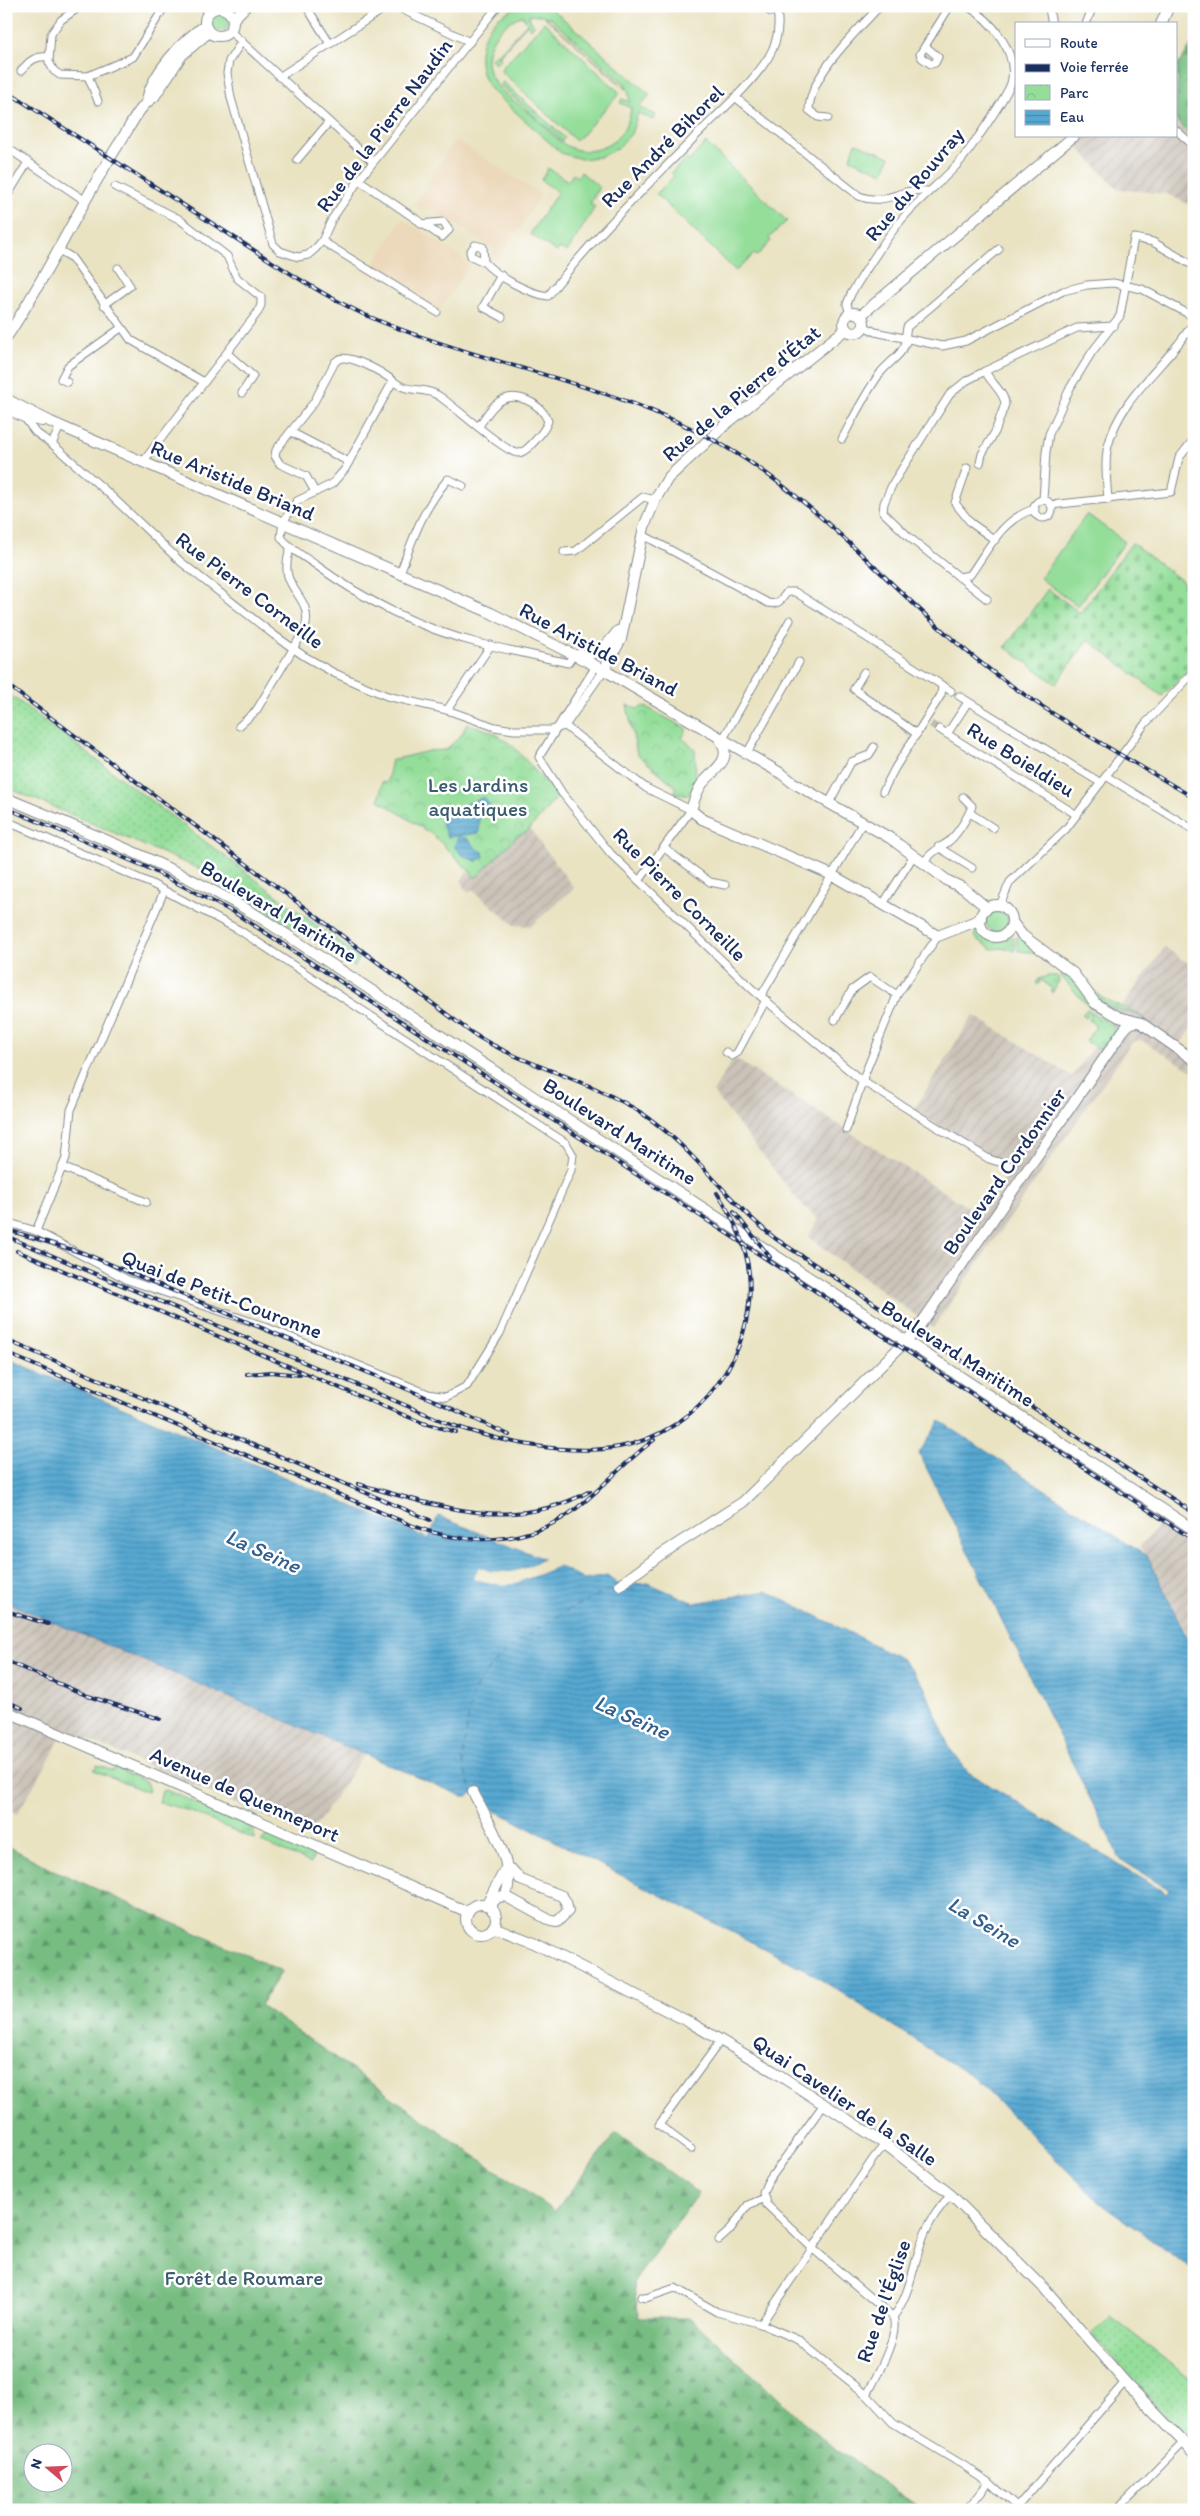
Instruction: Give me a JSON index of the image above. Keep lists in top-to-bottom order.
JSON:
{
  "streets": {
    "street": [
      "Rue de la Pierre Naudin",
      "Rue André Bihorel",
      "Rue du Rouvray",
      "Rue de la Pierre d'État",
      "Rue Aristide Briand",
      "Rue Pierre Corneille",
      "Rue Boieldieu",
      "Boulevard Maritime",
      "Boulevard Cordonnier",
      "Quai de Petit-Couronne",
      "Avenue de Quenneport",
      "Quai Cavelier de la Salle",
      "Rue de l'Église"
    ]
  },
  "crossings": [
    ["Rue du Rouvray", "Rue de la Pierre d'État"],
    ["Rue de la Pierre d'État", "Rue Aristide Briand"],
    ["Rue Aristide Briand", "Rue Pierre Corneille"],
    ["Boulevard Maritime", "Boulevard Cordonnier"],
    ["Avenue de Quenneport", "Quai Cavelier de la Salle"],
    ["Quai Cavelier de la Salle", "Rue de l'Église"]
  ],
  "water": ["La Seine"],
  "parks": ["Les Jardins aquatiques", "Forêt de Roumare"],
  "legend": [
    "Route",
    "Voie ferrée",
    "Parc",
    "Eau"
  ],
  "north": "left"
}
